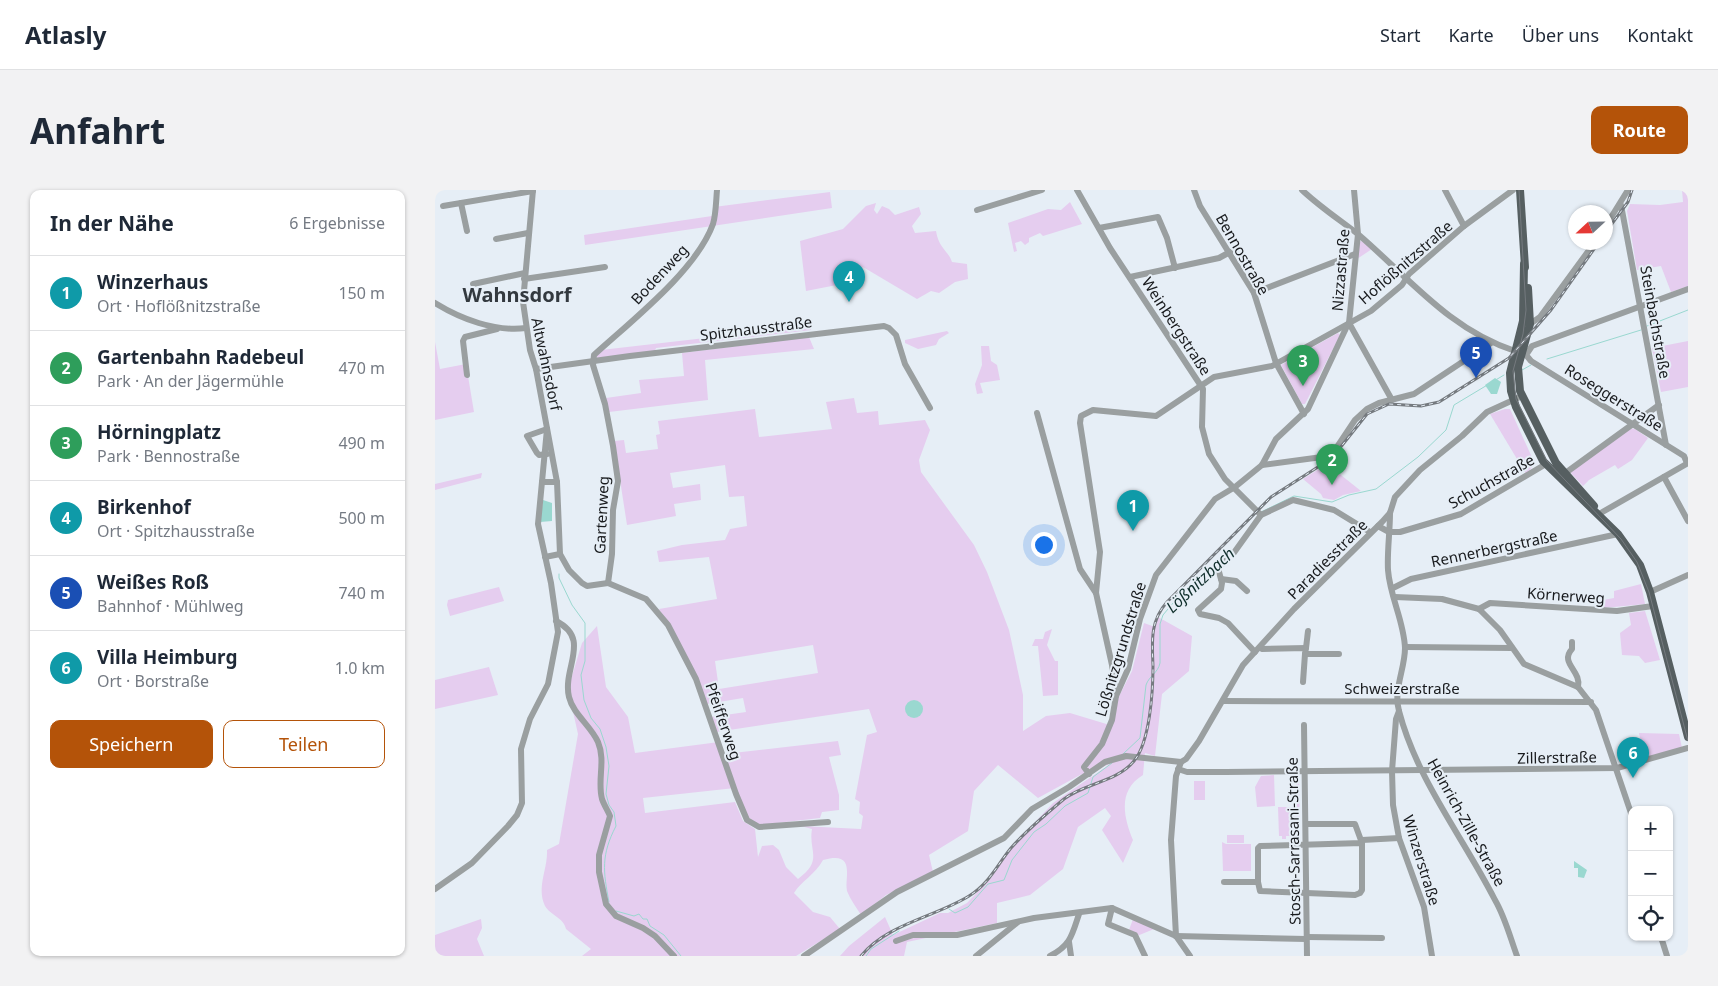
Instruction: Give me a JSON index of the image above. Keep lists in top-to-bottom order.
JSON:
{
  "streets": {
    "street": [
      "Bennostraße",
      "Hoflößnitzstraße",
      "Nizzastraße",
      "Bodenweg",
      "Steinbachstraße",
      "Weinbergstraße",
      "Spitzhausstraße",
      "Altwahnsdorf",
      "Roseggerstraße",
      "Schuchstraße",
      "Gartenweg",
      "Rennerbergstraße",
      "Paradiesstraße",
      "Körnerweg",
      "Lößnitzgrundstraße",
      "Schweizerstraße",
      "Pfeifferweg",
      "Zillerstraße",
      "Heinrich-Zille-Straße",
      "Stosch-Sarrasani-Straße",
      "Winzerstraße"
    ]
  },
  "crossings": [
    ["Bennostraße", "Hoflößnitzstraße"],
    ["Bennostraße", "Lößnitzgrundstraße"],
    ["Hoflößnitzstraße", "Nizzastraße"],
    ["Hoflößnitzstraße", "Weinbergstraße"],
    ["Hoflößnitzstraße", "Lößnitzgrundstraße"],
    ["Nizzastraße", "Lößnitzgrundstraße"],
    ["Bodenweg", "Spitzhausstraße"],
    ["Bodenweg", "Gartenweg"],
    ["Steinbachstraße", "Roseggerstraße"],
    ["Weinbergstraße", "Lößnitzgrundstraße"],
    ["Spitzhausstraße", "Altwahnsdorf"],
    ["Spitzhausstraße", "Gartenweg"],
    ["Gartenweg", "Pfeifferweg"],
    ["Paradiesstraße", "Schweizerstraße"],
    ["Schweizerstraße", "Heinrich-Zille-Straße"],
    ["Zillerstraße", "Heinrich-Zille-Straße"],
    ["Zillerstraße", "Winzerstraße"],
    ["Heinrich-Zille-Straße", "Winzerstraße"]
  ],
  "districts": ["Wahnsdorf"],
  "water": ["Lößnitzbach"],
  "north": "left",
  "page": {
    "header": "Atlasly",
    "nav": [
      "Start",
      "Karte",
      "Über uns",
      "Kontakt"
    ],
    "buttons": [
      "Route",
      ["Speichern", "Teilen"]
    ],
    "title": "Anfahrt",
    "heading": ["In der Nähe", "6 Ergebnisse"],
    "list": [
      {
        "mark": "1",
        "name": "Winzerhaus",
        "note": "Ort · Hoflößnitzstraße",
        "value": "150 m"
      },
      {
        "mark": "2",
        "name": "Gartenbahn Radebeul",
        "note": "Park · An der Jägermühle",
        "value": "470 m"
      },
      {
        "mark": "3",
        "name": "Hörningplatz",
        "note": "Park · Bennostraße",
        "value": "490 m"
      },
      {
        "mark": "4",
        "name": "Birkenhof",
        "note": "Ort · Spitzhausstraße",
        "value": "500 m"
      },
      {
        "mark": "5",
        "name": "Weißes Roß",
        "note": "Bahnhof · Mühlweg",
        "value": "740 m"
      },
      {
        "mark": "6",
        "name": "Villa Heimburg",
        "note": "Ort · Borstraße",
        "value": "1.0 km"
      }
    ],
    "pins": [
      "4",
      "5",
      "3",
      "2",
      "1",
      "6"
    ],
    "map_buttons": ["+", "−"]
  }
}
